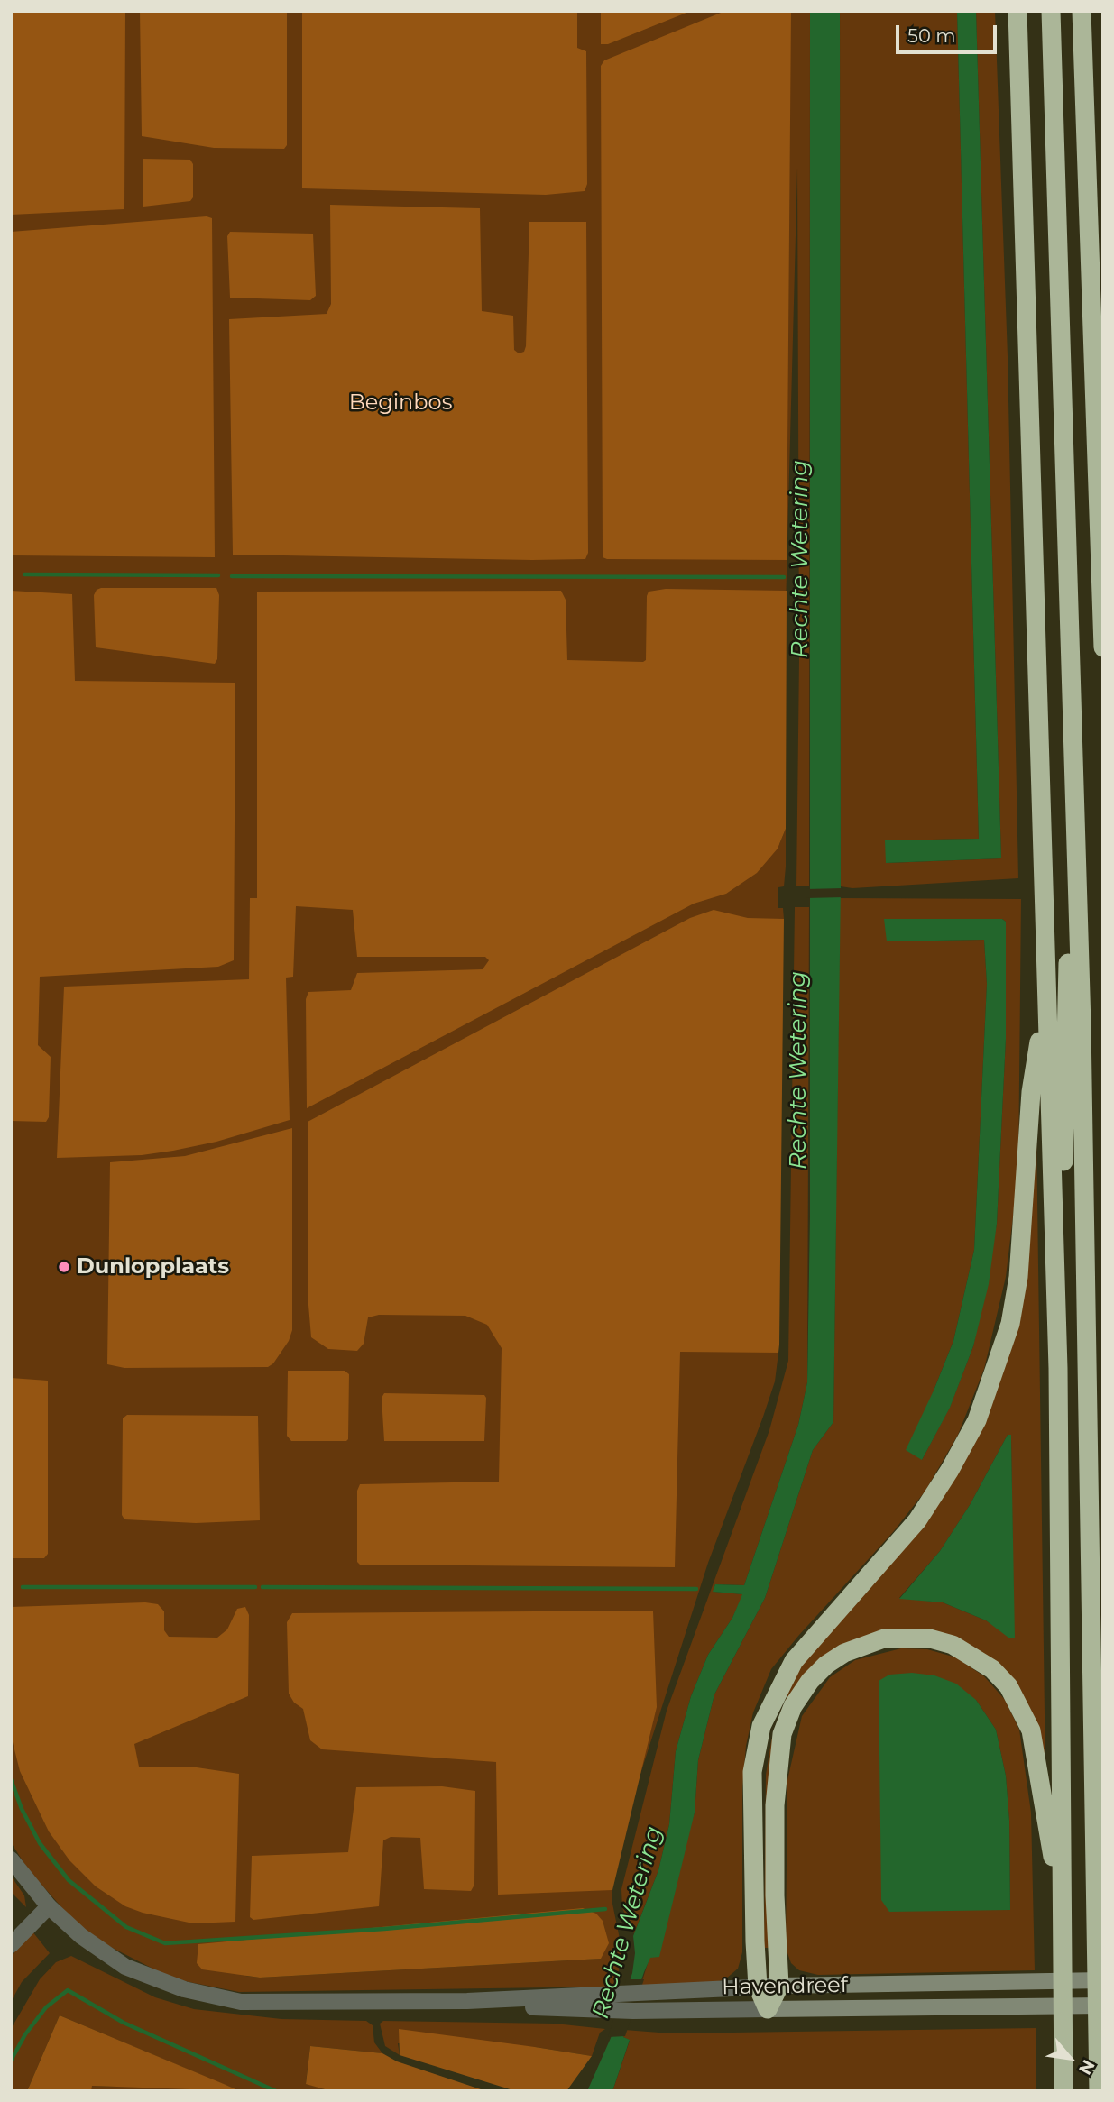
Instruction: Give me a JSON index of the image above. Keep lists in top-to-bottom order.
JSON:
{
  "streets": {
    "main road": ["Havendreef"]
  },
  "water": ["Rechte Wetering"],
  "parks": ["Beginbos"],
  "places": ["Dunlopplaats"],
  "scale_bar": "50 m",
  "north": "bottom right"
}
